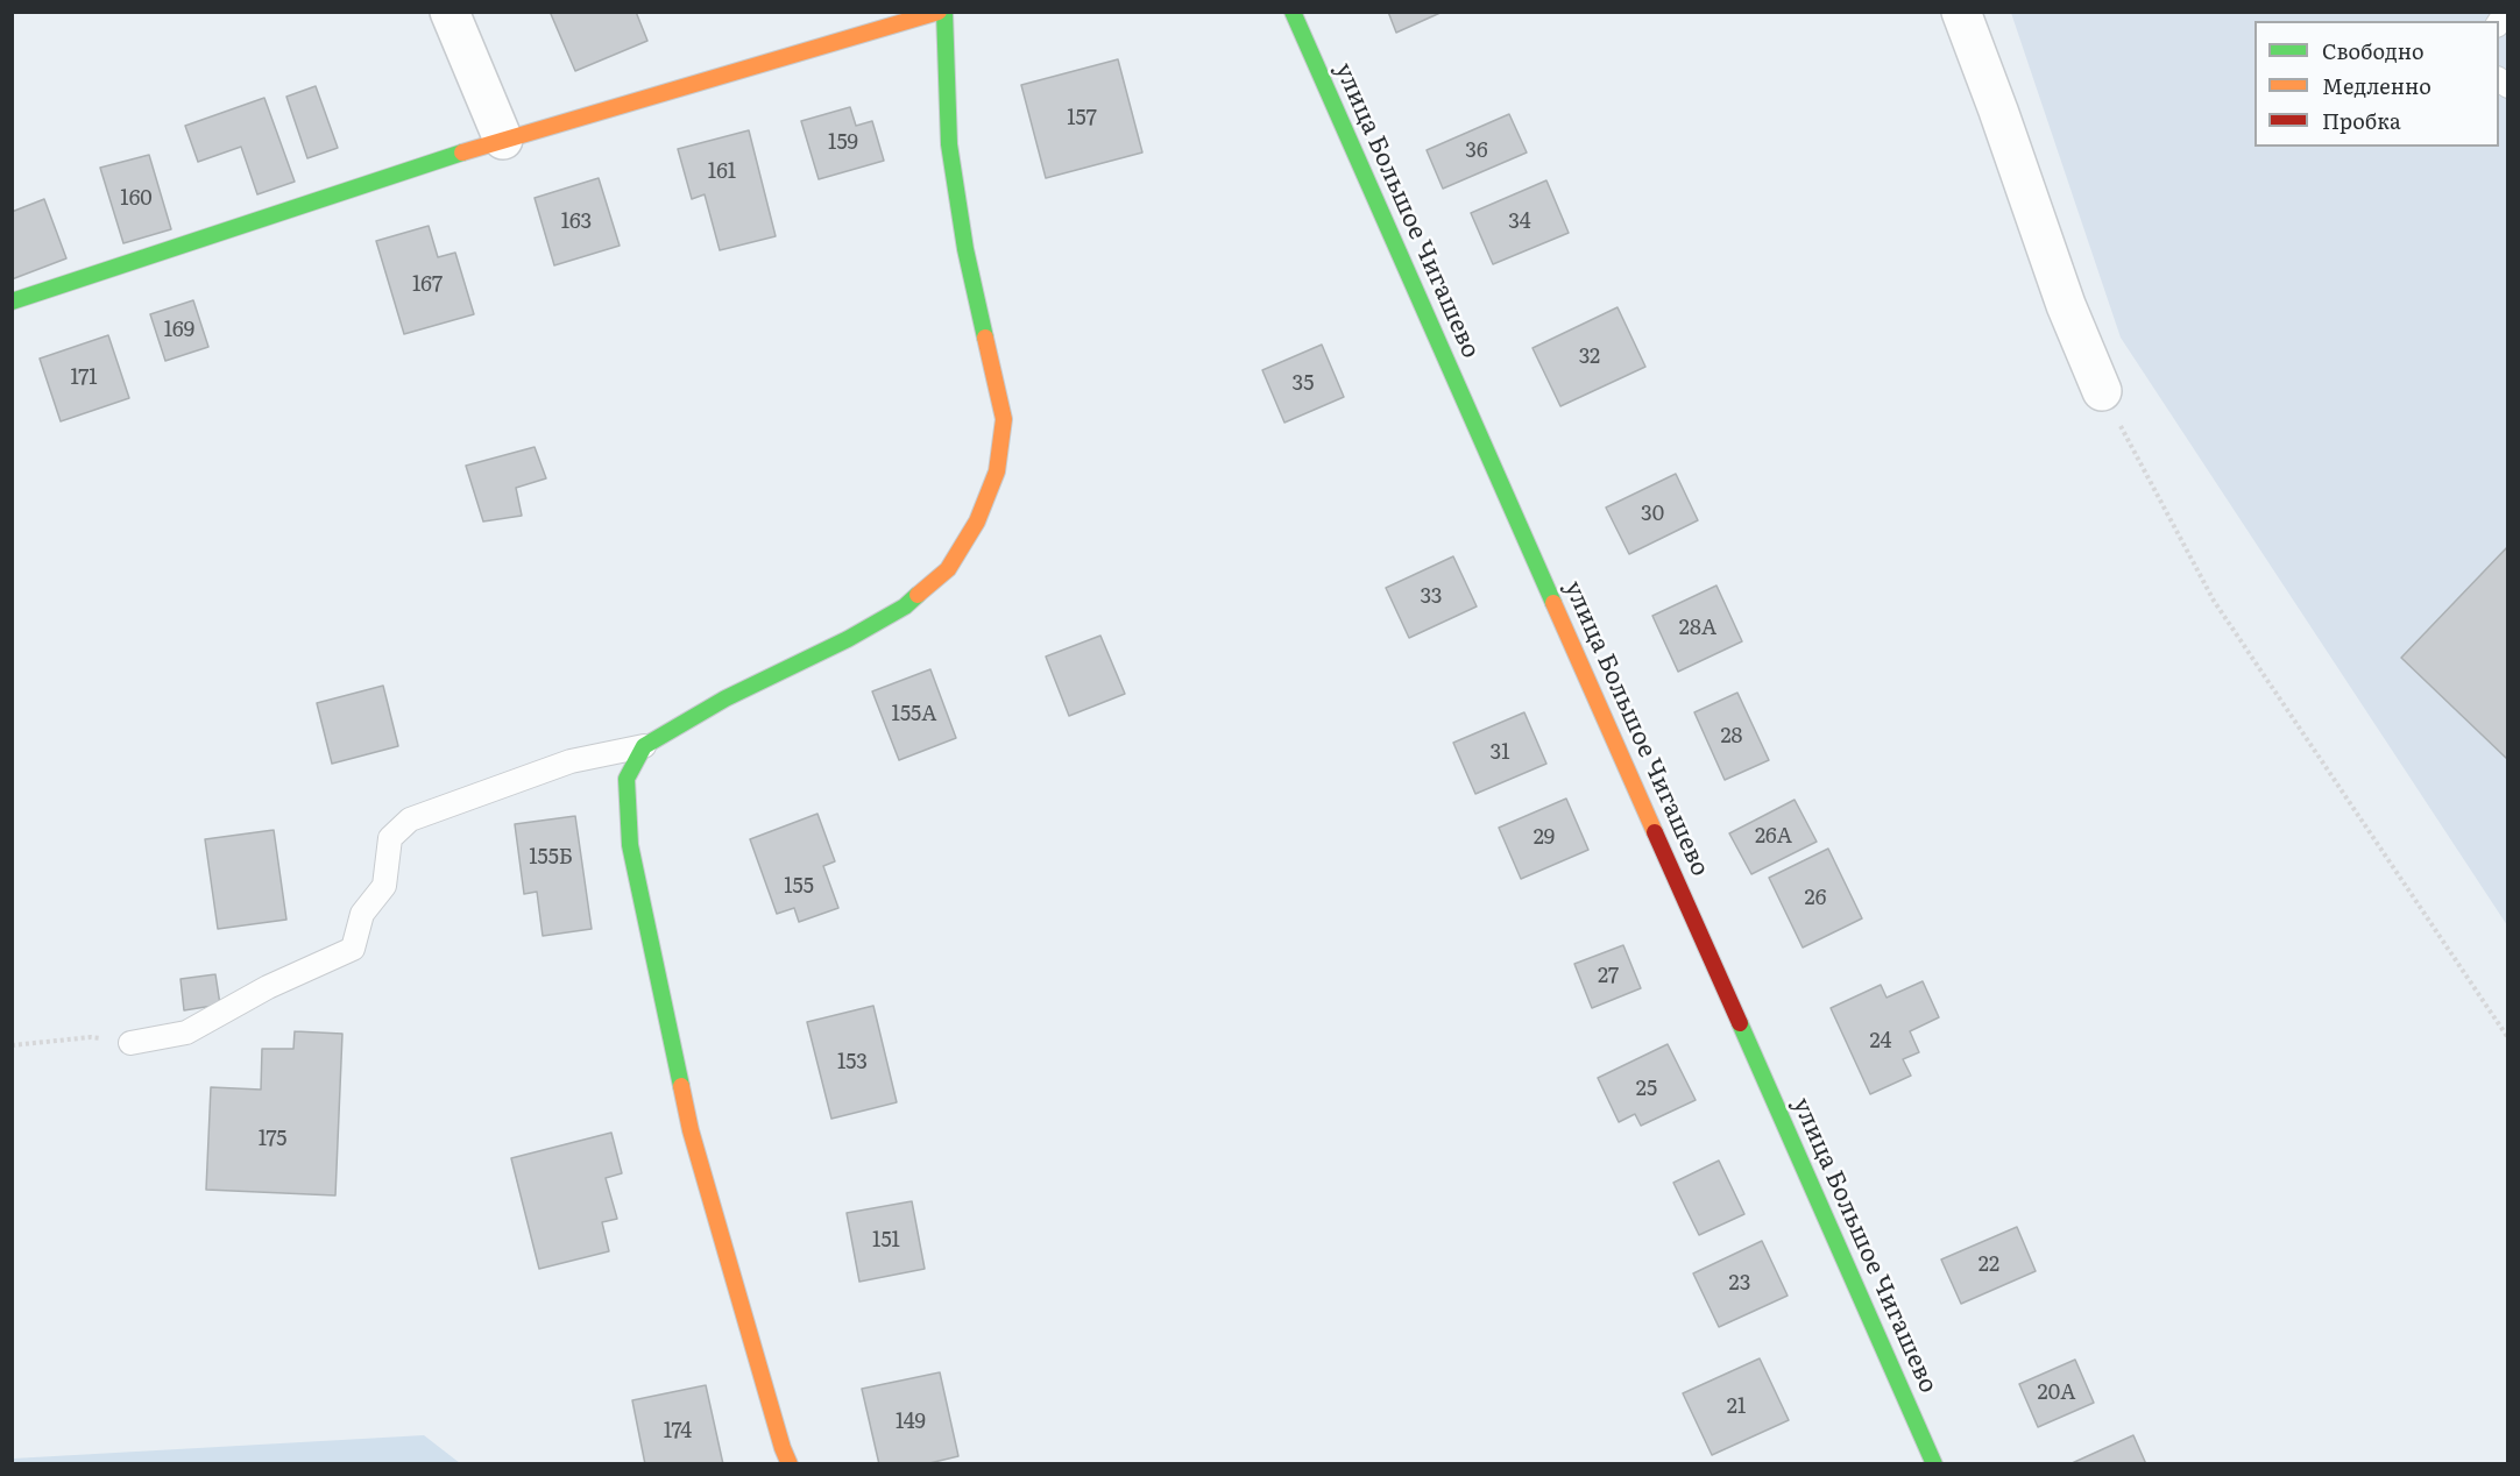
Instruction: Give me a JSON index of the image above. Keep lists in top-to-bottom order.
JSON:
{
  "streets": {
    "street": ["улица Большое Чигашево"]
  },
  "house_numbers": [
    "157",
    "159",
    "36",
    "161",
    "160",
    "163",
    "34",
    "167",
    "169",
    "32",
    "171",
    "35",
    "30",
    "33",
    "28А",
    "155А",
    "28",
    "31",
    "26А",
    "29",
    "155Б",
    "155",
    "26",
    "27",
    "24",
    "153",
    "25",
    "175",
    "151",
    "22",
    "23",
    "20А",
    "21",
    "149",
    "174"
  ],
  "legend": ["Свободно", "Медленно", "Пробка"]
}
